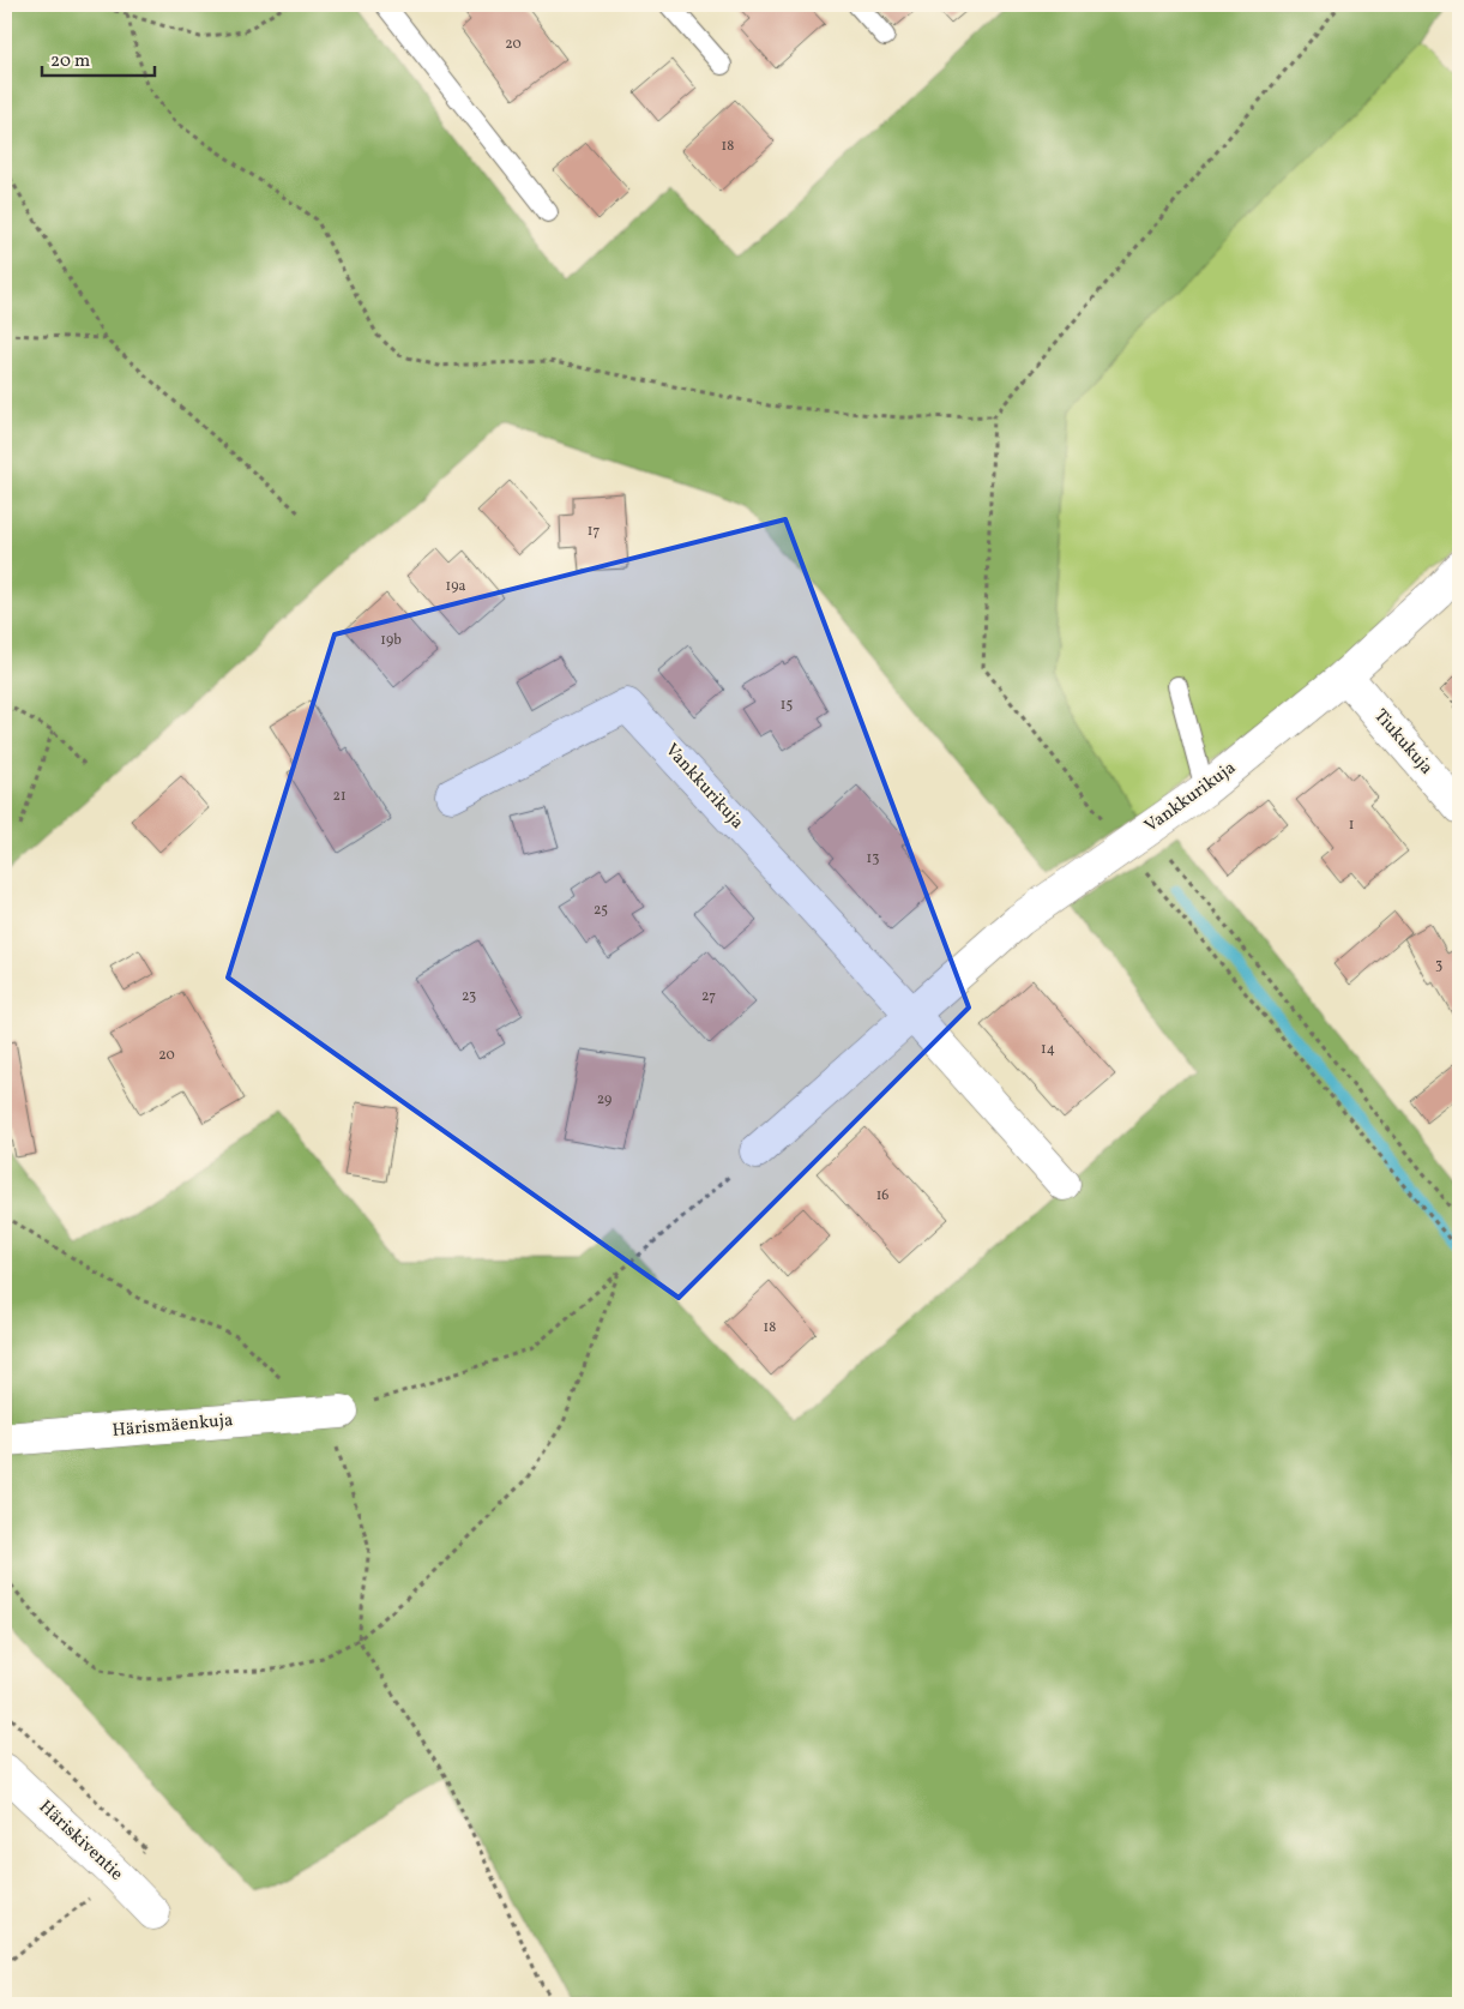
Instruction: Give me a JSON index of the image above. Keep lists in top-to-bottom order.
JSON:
{
  "streets": {
    "street": [
      "Tiukukuja",
      "Vankkurikuja",
      "Härismäenkuja",
      "Häriskiventie"
    ]
  },
  "crossings": [
    ["Tiukukuja", "Vankkurikuja"]
  ],
  "house_numbers": [
    "20",
    "18",
    "17",
    "19a",
    "19b",
    "15",
    "21",
    "1",
    "13",
    "25",
    "3",
    "23",
    "27",
    "14",
    "20",
    "29",
    "16",
    "18"
  ],
  "scale_bar": "20 m"
}
